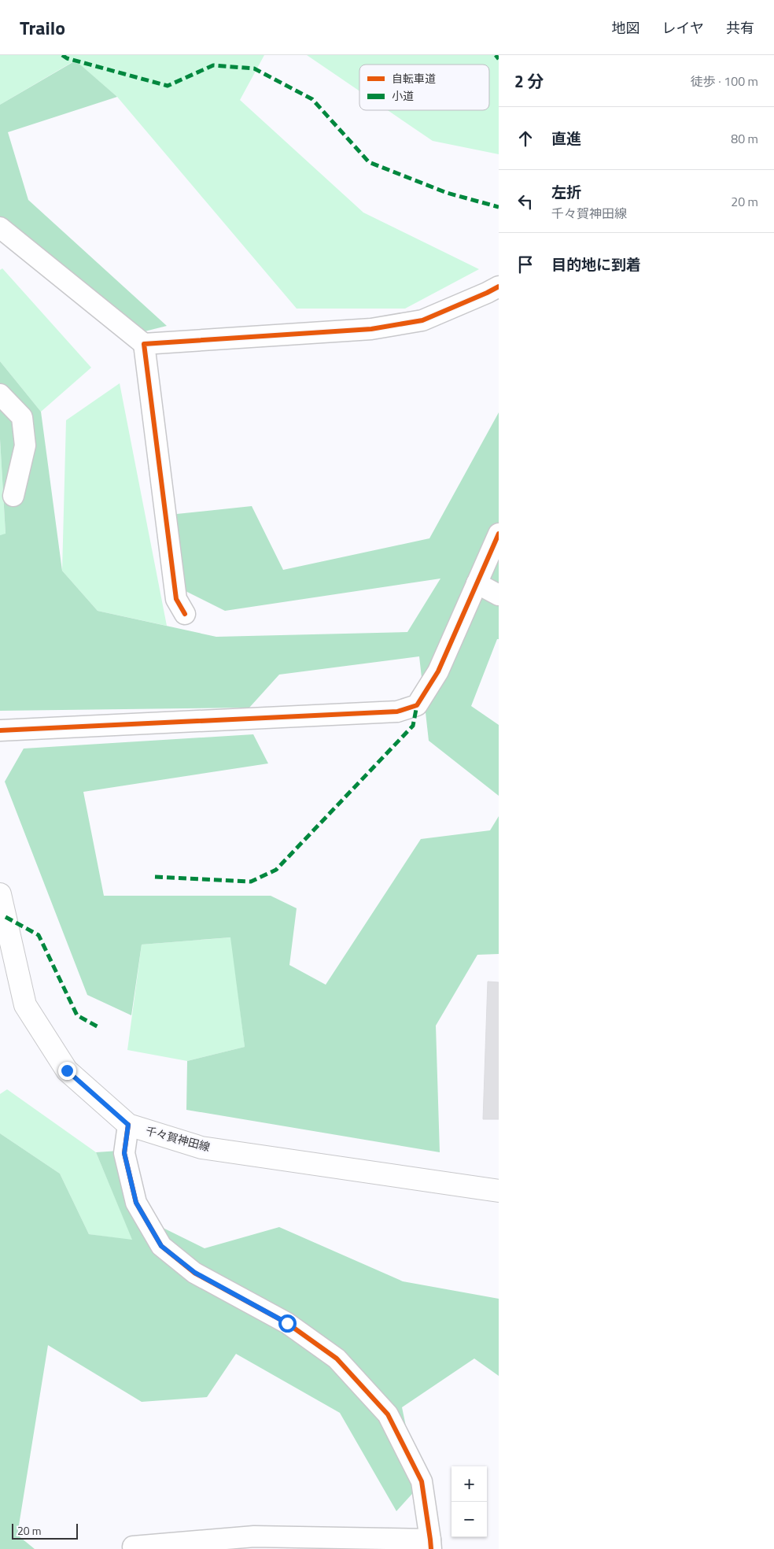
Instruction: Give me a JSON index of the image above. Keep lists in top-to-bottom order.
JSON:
{
  "streets": {
    "main road": ["千々賀神田線"]
  },
  "legend": ["自転車道", "小道"],
  "scale_bar": "20 m",
  "page": {
    "header": "Trailo",
    "nav": ["地図", "レイヤ", "共有"],
    "heading": ["2 分", "徒歩 · 100 m"],
    "list": [
      ["直進", "80 m"],
      ["左折", "千々賀神田線", "20 m"],
      "目的地に到着"
    ],
    "map_buttons": ["+", "−"],
    "scale": "20 m"
  }
}
